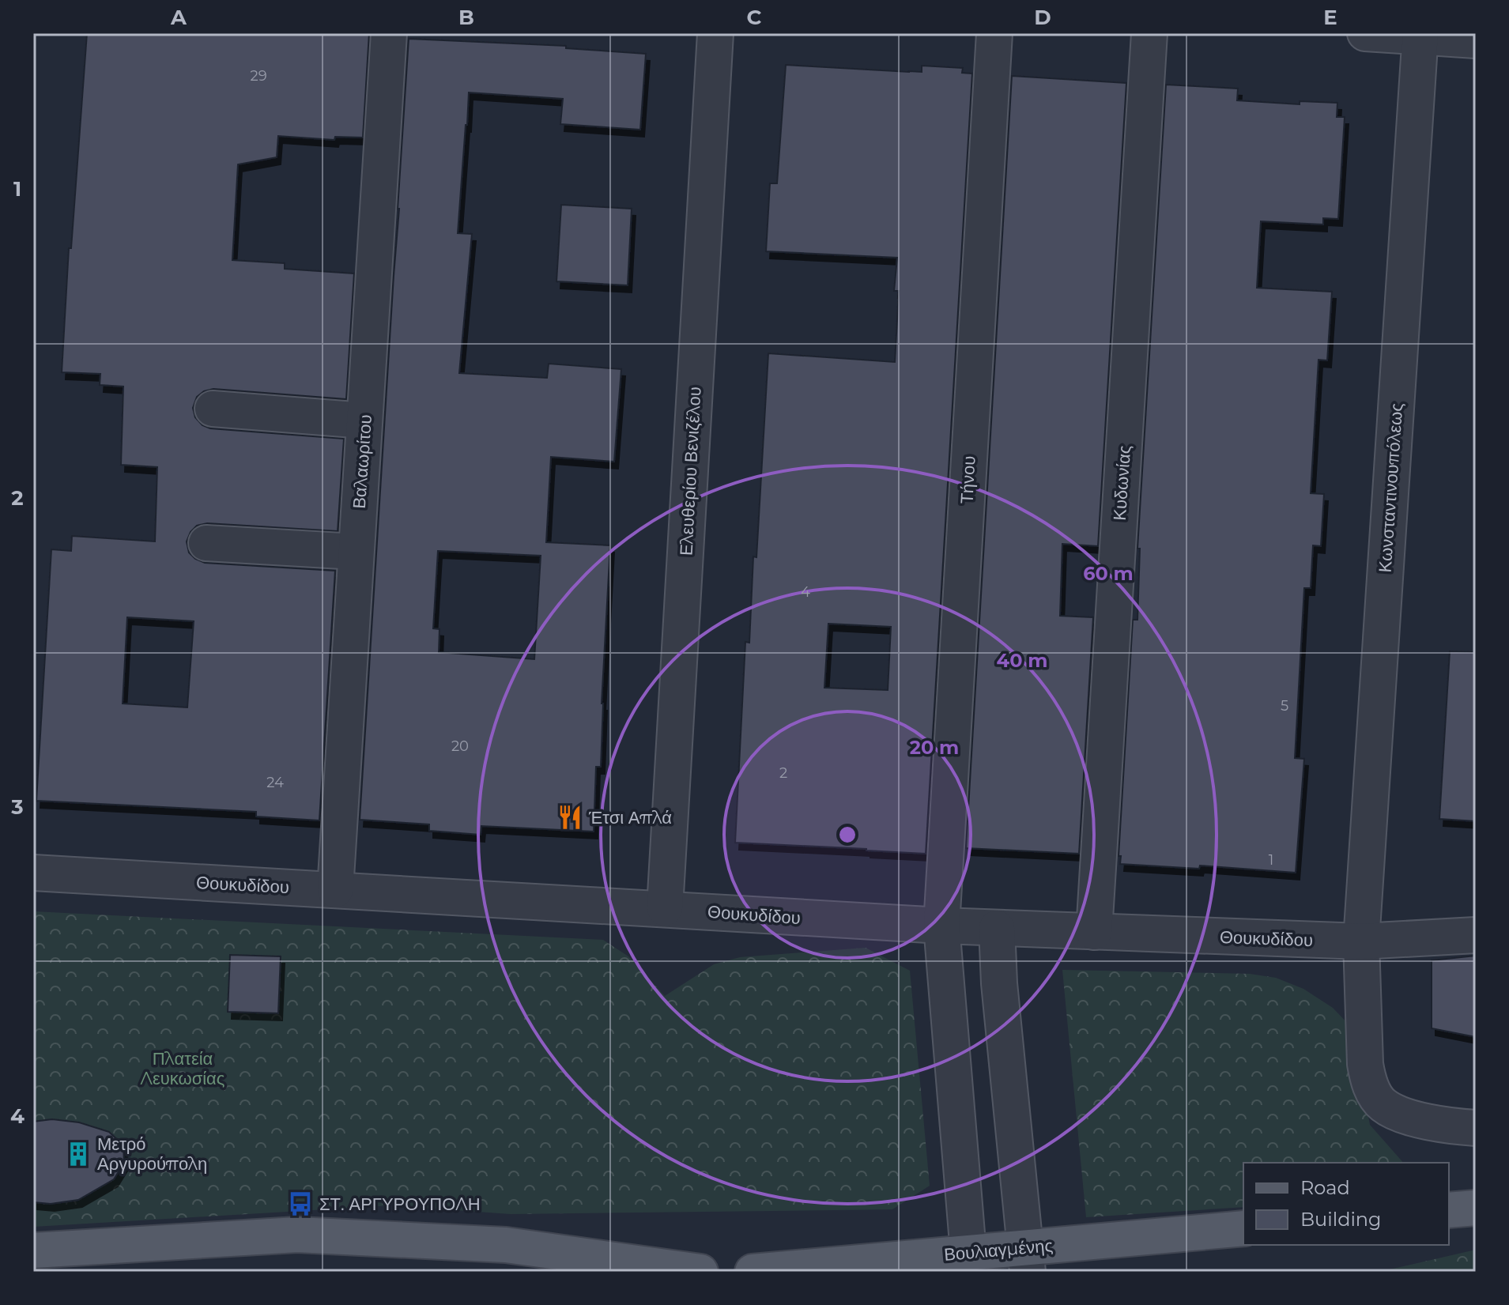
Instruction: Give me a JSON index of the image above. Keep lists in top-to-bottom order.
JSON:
{
  "streets": {
    "main road": ["Βουλιαγμένης"],
    "street": [
      "Βαλαωρίτου",
      "Ελευθερίου Βενιζέλου",
      "Τήνου",
      "Κυδωνίας",
      "Κωνσταντινουπόλεως",
      "Θουκυδίδου"
    ]
  },
  "crossings": [
    ["Βαλαωρίτου", "Θουκυδίδου"],
    ["Ελευθερίου Βενιζέλου", "Θουκυδίδου"],
    ["Τήνου", "Θουκυδίδου"],
    ["Τήνου", "Βουλιαγμένης"],
    ["Κυδωνίας", "Θουκυδίδου"],
    ["Κωνσταντινουπόλεως", "Θουκυδίδου"]
  ],
  "parks": ["Πλατεία Λευκωσίας"],
  "places": {
    "restaurant": ["Έτσι Απλά"],
    "building": ["Μετρό Αργυρούπολη"],
    "bus stop": ["ΣΤ. ΑΡΓΥΡΟΥΠΟΛΗ"]
  },
  "house_numbers": [
    "29",
    "4",
    "5",
    "20",
    "2",
    "24",
    "1"
  ],
  "legend": ["Road", "Building"],
  "grid": {
    "columns": [
      "A",
      "B",
      "C",
      "D",
      "E"
    ],
    "rows": [
      "1",
      "2",
      "3",
      "4"
    ]
  },
  "rings": ["60 m", "40 m", "20 m"]
}
